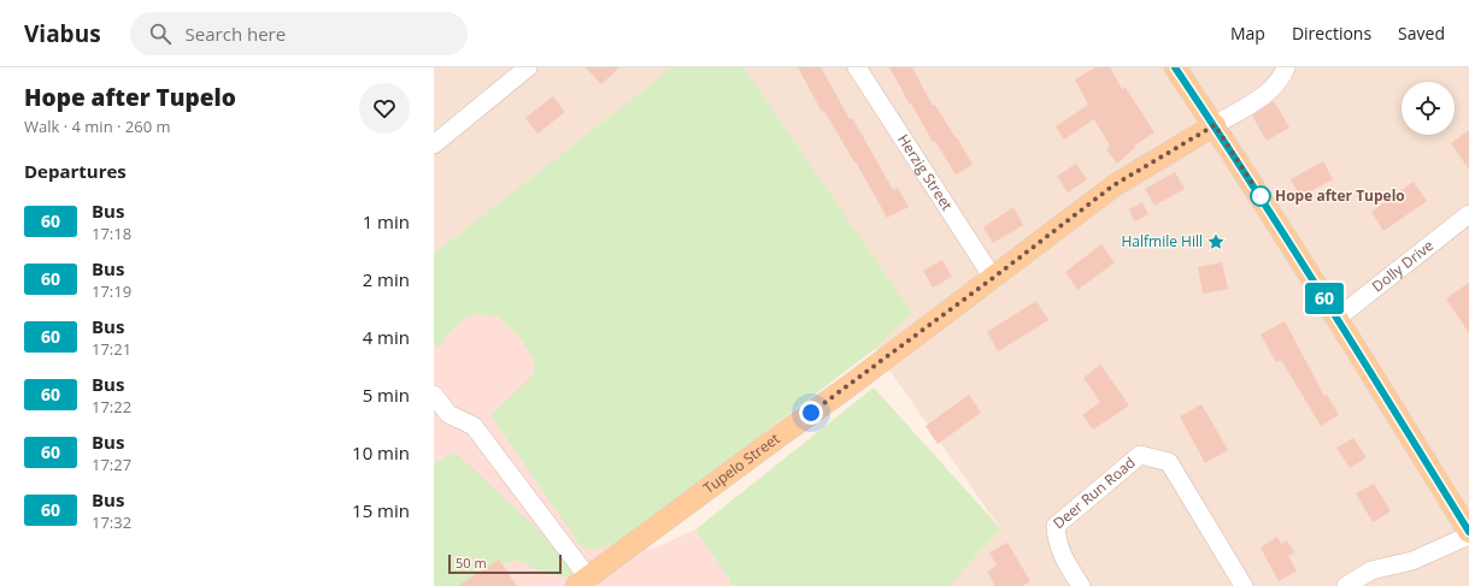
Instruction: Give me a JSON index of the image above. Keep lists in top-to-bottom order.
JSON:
{
  "streets": {
    "main road": ["Tupelo Street"],
    "street": ["Herzig Street", "Dolly Drive", "Deer Run Road"]
  },
  "crossings": [
    ["Herzig Street", "Tupelo Street"]
  ],
  "places": {
    "other": ["Hope after Tupelo"],
    "place": ["Halfmile Hill"]
  },
  "lines": ["bus line 60"],
  "scale_bar": "50 m",
  "page": {
    "header": "Viabus",
    "search": "Search here",
    "nav": ["Map", "Directions", "Saved"],
    "heading": [
      ["Hope after Tupelo", "Walk · 4 min · 260 m"],
      "Departures"
    ],
    "on_map": "60",
    "list": [
      {
        "mark": "60",
        "name": "Bus",
        "note": "17:18",
        "value": "1 min"
      },
      {
        "mark": "60",
        "name": "Bus",
        "note": "17:19",
        "value": "2 min"
      },
      {
        "mark": "60",
        "name": "Bus",
        "note": "17:21",
        "value": "4 min"
      },
      {
        "mark": "60",
        "name": "Bus",
        "note": "17:22",
        "value": "5 min"
      },
      {
        "mark": "60",
        "name": "Bus",
        "note": "17:27",
        "value": "10 min"
      },
      {
        "mark": "60",
        "name": "Bus",
        "note": "17:32",
        "value": "15 min"
      }
    ],
    "scale": "50 m"
  }
}
